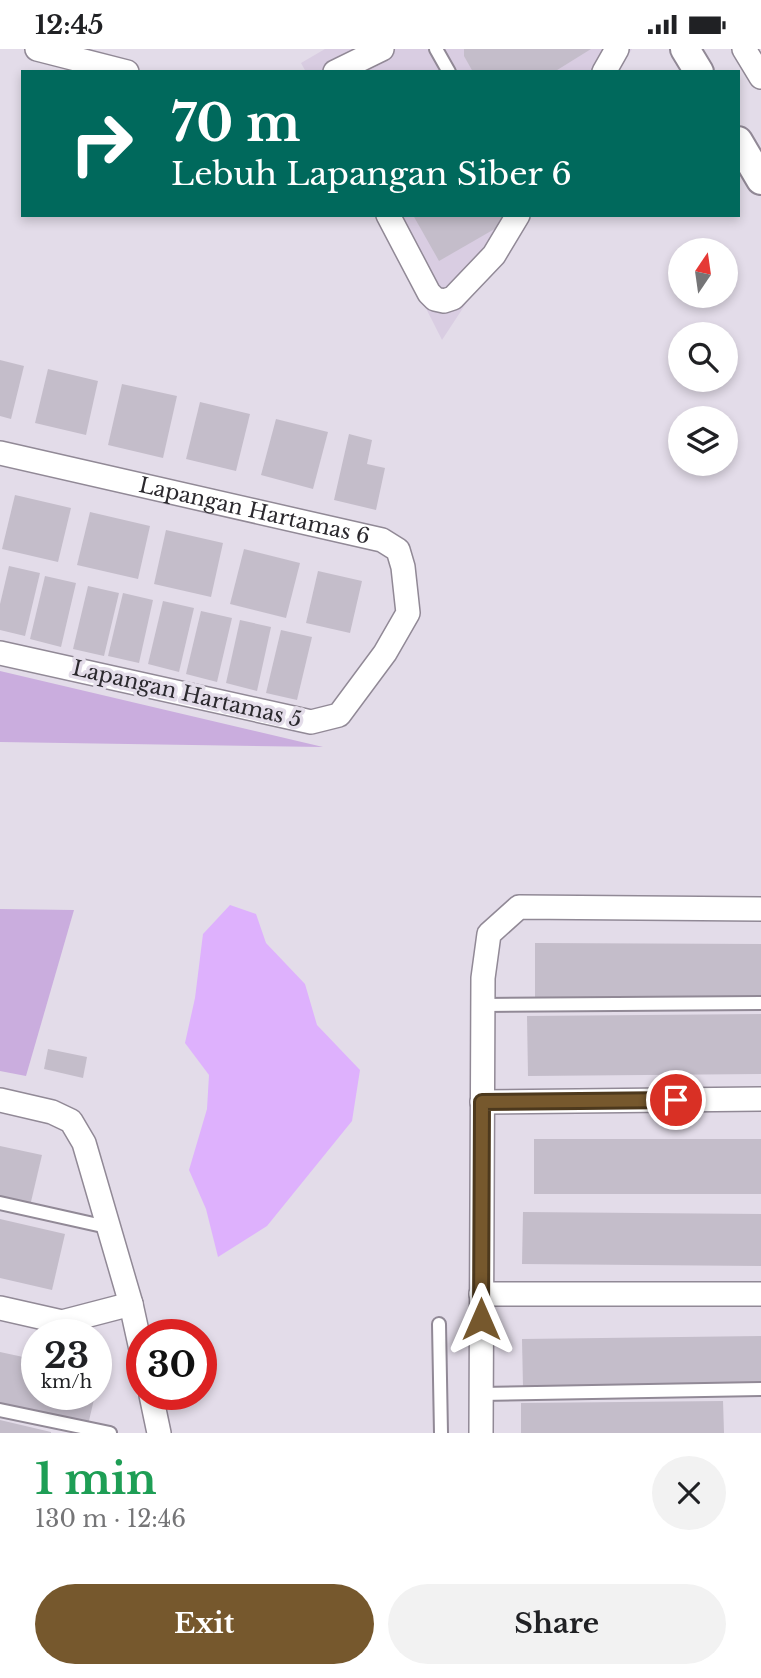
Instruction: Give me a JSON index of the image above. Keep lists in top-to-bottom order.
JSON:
{
  "streets": {
    "street": ["Lapangan Hartamas 6", "Lapangan Hartamas 5"]
  },
  "crossings": [
    ["Lapangan Hartamas 6", "Lapangan Hartamas 5"]
  ],
  "north": "top",
  "page": {
    "status": "12:45",
    "turn": ["70 m", "Lebuh Lapangan Siber 6"],
    "speed": "23 km/h",
    "limit": "30",
    "heading": ["1 min", "130 m · 12:46"],
    "buttons": ["Exit", "Share"]
  }
}
